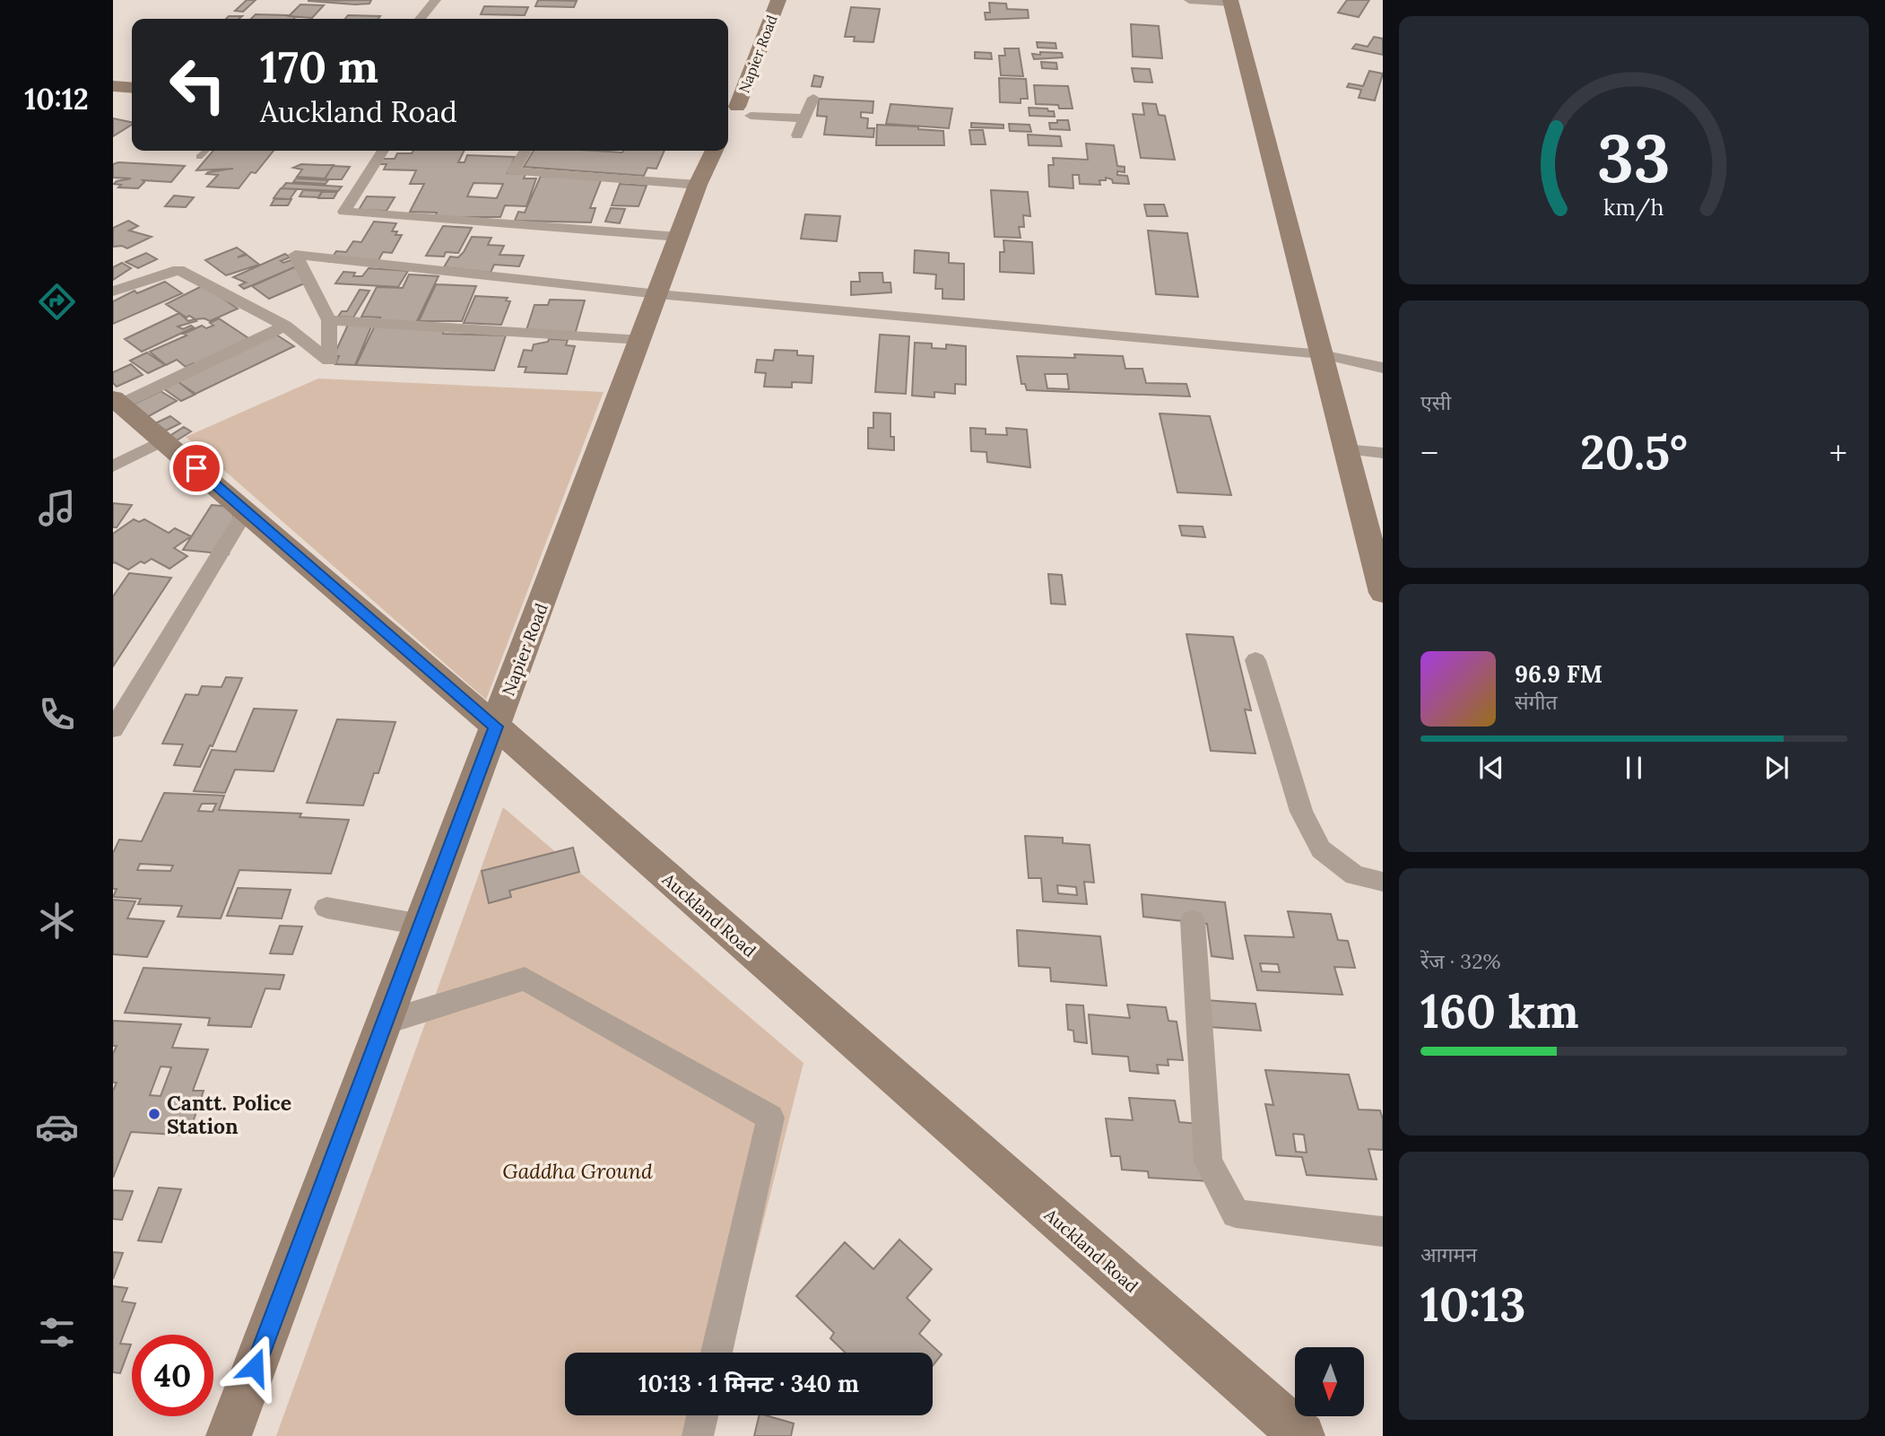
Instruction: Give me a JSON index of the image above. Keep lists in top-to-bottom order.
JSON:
{
  "streets": {
    "street": ["Napier Road", "Auckland Road"]
  },
  "crossings": [
    ["Napier Road", "Auckland Road"]
  ],
  "parks": ["Gaddha Ground"],
  "places": ["Cantt. Police Station"],
  "north": "bottom",
  "page": {
    "tabs": "10:12",
    "turn": ["170 m", "Auckland Road"],
    "tile": [
      "एसी",
      ["रेंज · 32%", "160 km"],
      ["आगमन", "10:13"]
    ],
    "heat": ["−", "20.5°", "+"],
    "song": ["96.9 FM", "संगीत"],
    "limit": "40",
    "trip": "10:13 · 1 मिनट · 340 m",
    "gauge": ["33", "km/h"]
  }
}
